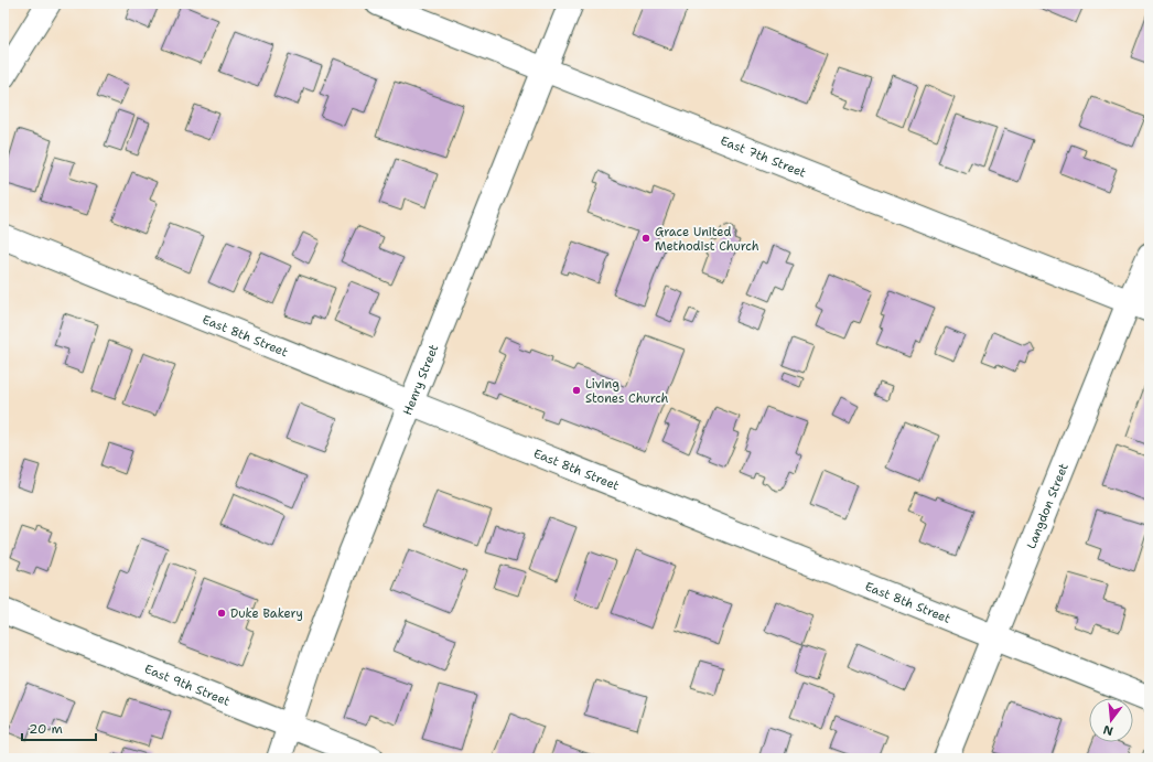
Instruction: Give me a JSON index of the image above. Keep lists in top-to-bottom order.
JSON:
{
  "streets": {
    "street": [
      "East 7th Street",
      "East 8th Street",
      "Henry Street",
      "Langdon Street",
      "East 9th Street"
    ]
  },
  "crossings": [
    ["East 7th Street", "Henry Street"],
    ["East 7th Street", "Langdon Street"],
    ["East 8th Street", "Henry Street"],
    ["East 8th Street", "Langdon Street"],
    ["Henry Street", "East 9th Street"]
  ],
  "places": ["Grace United Methodist Church", "Living Stones Church", "Duke Bakery"],
  "scale_bar": "20 m",
  "north": "bottom"
}
